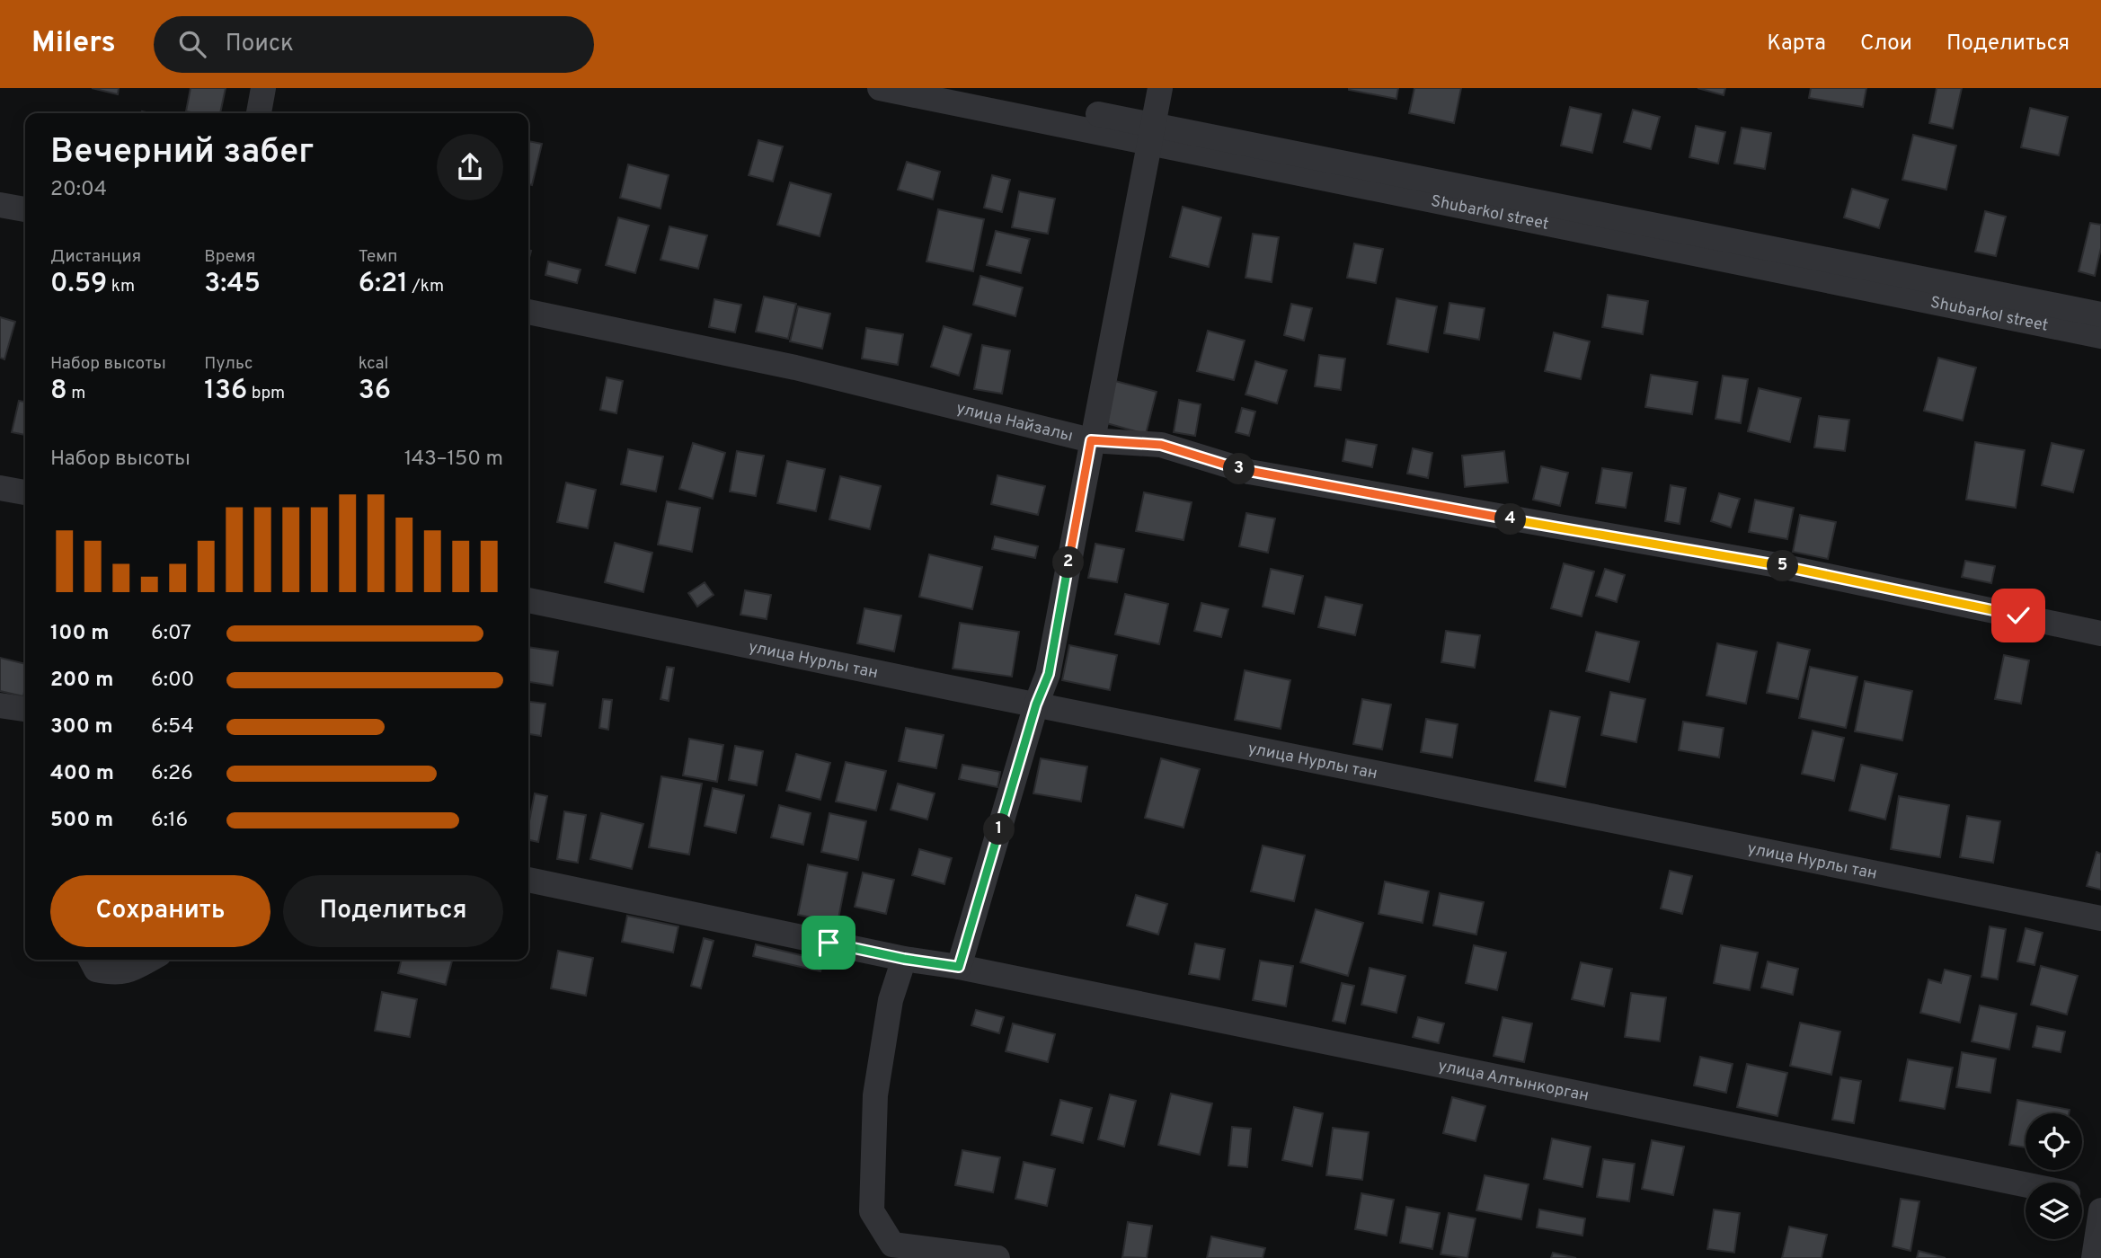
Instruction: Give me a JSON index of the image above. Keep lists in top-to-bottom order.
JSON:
{
  "streets": {
    "street": [
      "Shubarkol street",
      "улица Найзалы",
      "улица Нурлы тан",
      "улица Алтынкорган"
    ]
  },
  "page": {
    "header": "Milers",
    "search": "Поиск",
    "nav": ["Карта", "Слои", "Поделиться"],
    "heading": ["Вечерний забег", "20:04"],
    "stats": [
      ["Дистанция", "0.59 km"],
      ["Время", "3:45"],
      ["Темп", "6:21 /km"],
      ["Набор высоты", "8 m"],
      ["Пульс", "136 bpm"],
      ["kcal", "36"]
    ],
    "chart": ["Набор высоты", "143–150 m"],
    "pins": [
      "3",
      "4",
      "2",
      "5",
      "1"
    ],
    "list": [
      {
        "name": "100 m",
        "note": "6:07"
      },
      {
        "name": "200 m",
        "note": "6:00"
      },
      {
        "name": "300 m",
        "note": "6:54"
      },
      {
        "name": "400 m",
        "note": "6:26"
      },
      {
        "name": "500 m",
        "note": "6:16"
      }
    ],
    "buttons": ["Сохранить", "Поделиться"]
  }
}
